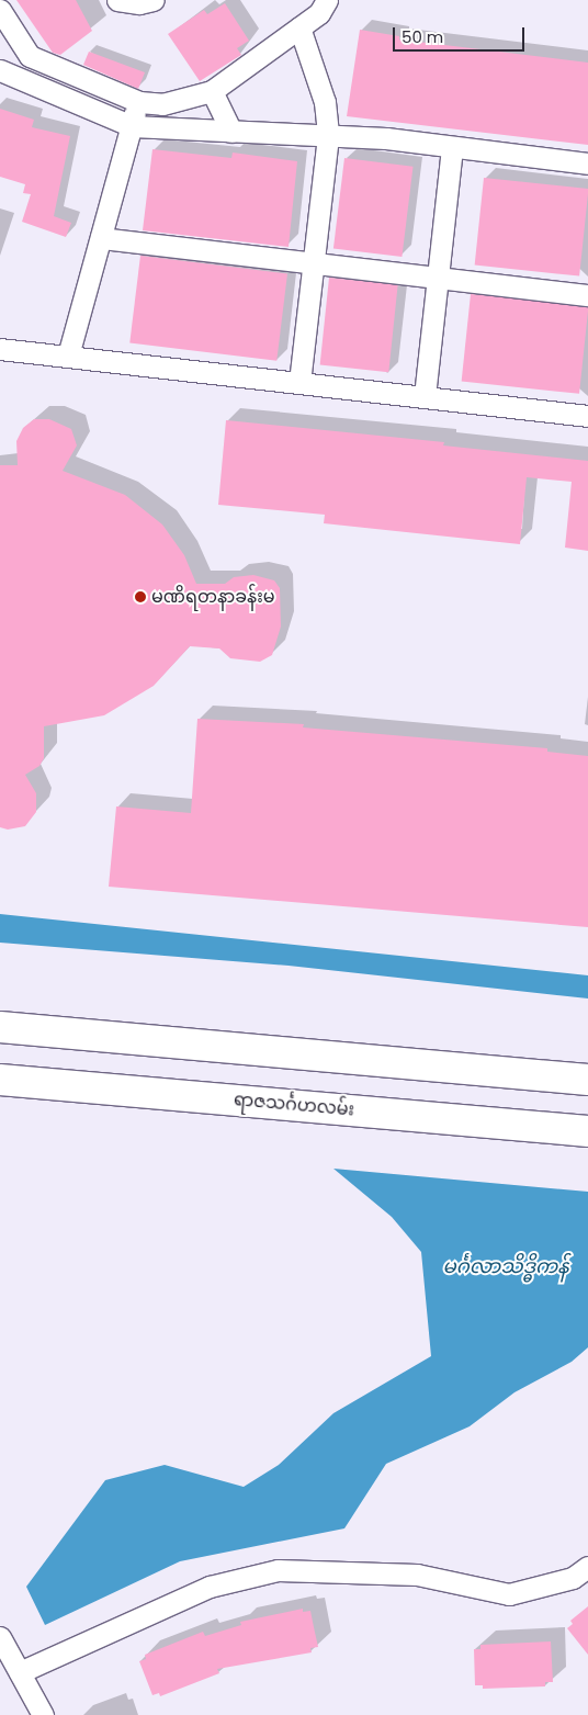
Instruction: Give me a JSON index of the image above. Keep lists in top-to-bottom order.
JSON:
{
  "streets": {
    "main road": ["ရာဇသင်္ဂဟလမ်း"]
  },
  "water": ["မင်္ဂလာသိဒ္ဓိကန်"],
  "places": ["မဏိရတနာခန်းမ"],
  "scale_bar": "50 m"
}
